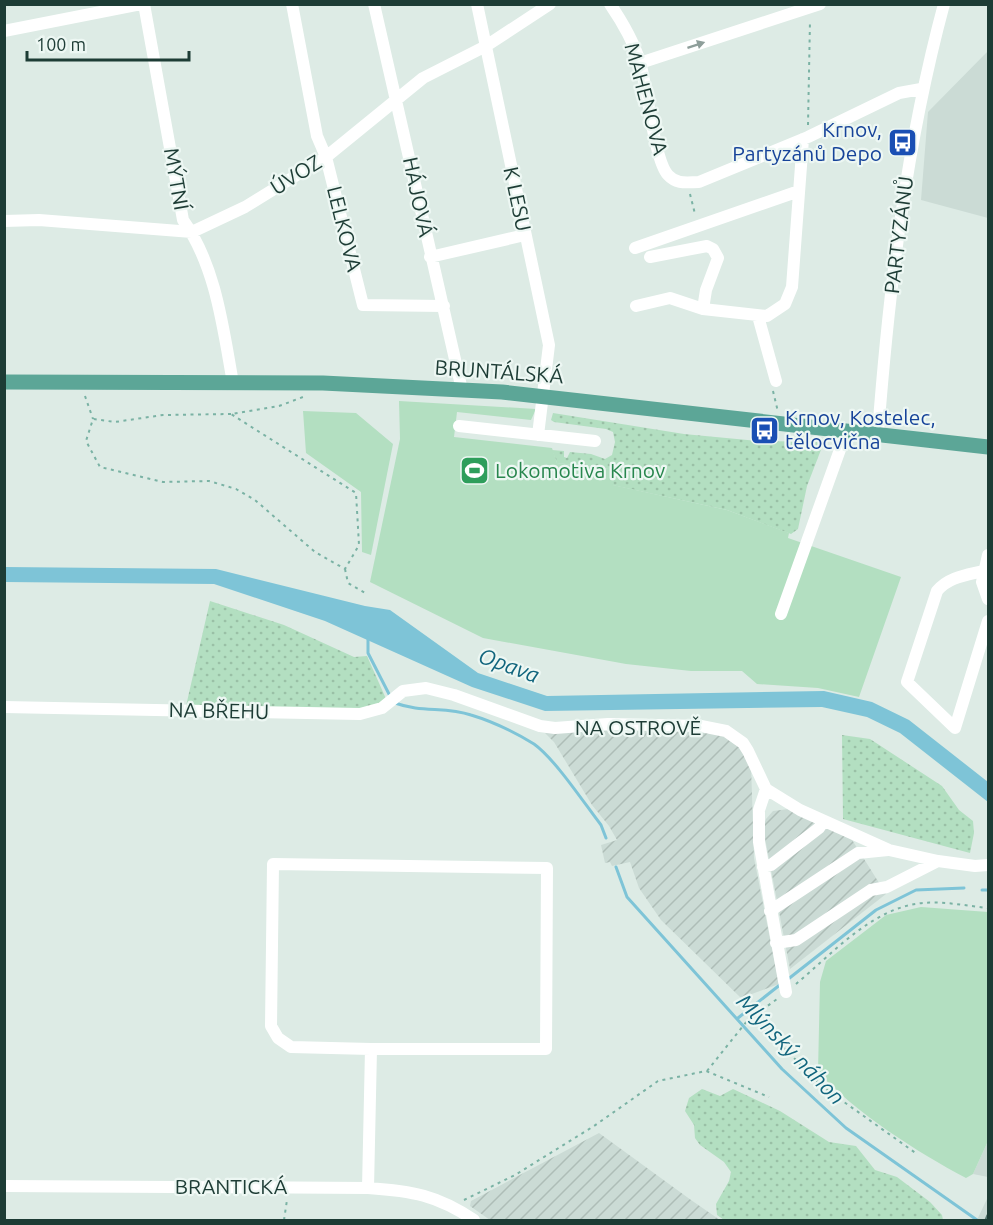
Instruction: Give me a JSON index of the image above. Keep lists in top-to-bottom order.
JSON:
{
  "streets": {
    "main road": ["BRUNTÁLSKÁ"],
    "street": [
      "MAHENOVA",
      "ÚVOZ",
      "MÝTNÍ",
      "HÁJOVÁ",
      "K LESU",
      "LELKOVA",
      "PARTYZÁNŮ",
      "NA BŘEHU",
      "NA OSTROVĚ",
      "BRANTICKÁ"
    ]
  },
  "crossings": [
    ["ÚVOZ", "MÝTNÍ"],
    ["ÚVOZ", "HÁJOVÁ"],
    ["ÚVOZ", "K LESU"],
    ["ÚVOZ", "LELKOVA"],
    ["MÝTNÍ", "BRUNTÁLSKÁ"],
    ["HÁJOVÁ", "LELKOVA"],
    ["HÁJOVÁ", "BRUNTÁLSKÁ"],
    ["K LESU", "BRUNTÁLSKÁ"],
    ["PARTYZÁNŮ", "BRUNTÁLSKÁ"],
    ["NA BŘEHU", "NA OSTROVĚ"]
  ],
  "water": ["Opava", "Mlýnský náhon"],
  "places": {
    "bus stop": ["Krnov, Partyzánů Depo", "Krnov, Kostelec, tělocvična"],
    "sports": ["Lokomotiva Krnov"]
  },
  "scale_bar": "100 m"
}
